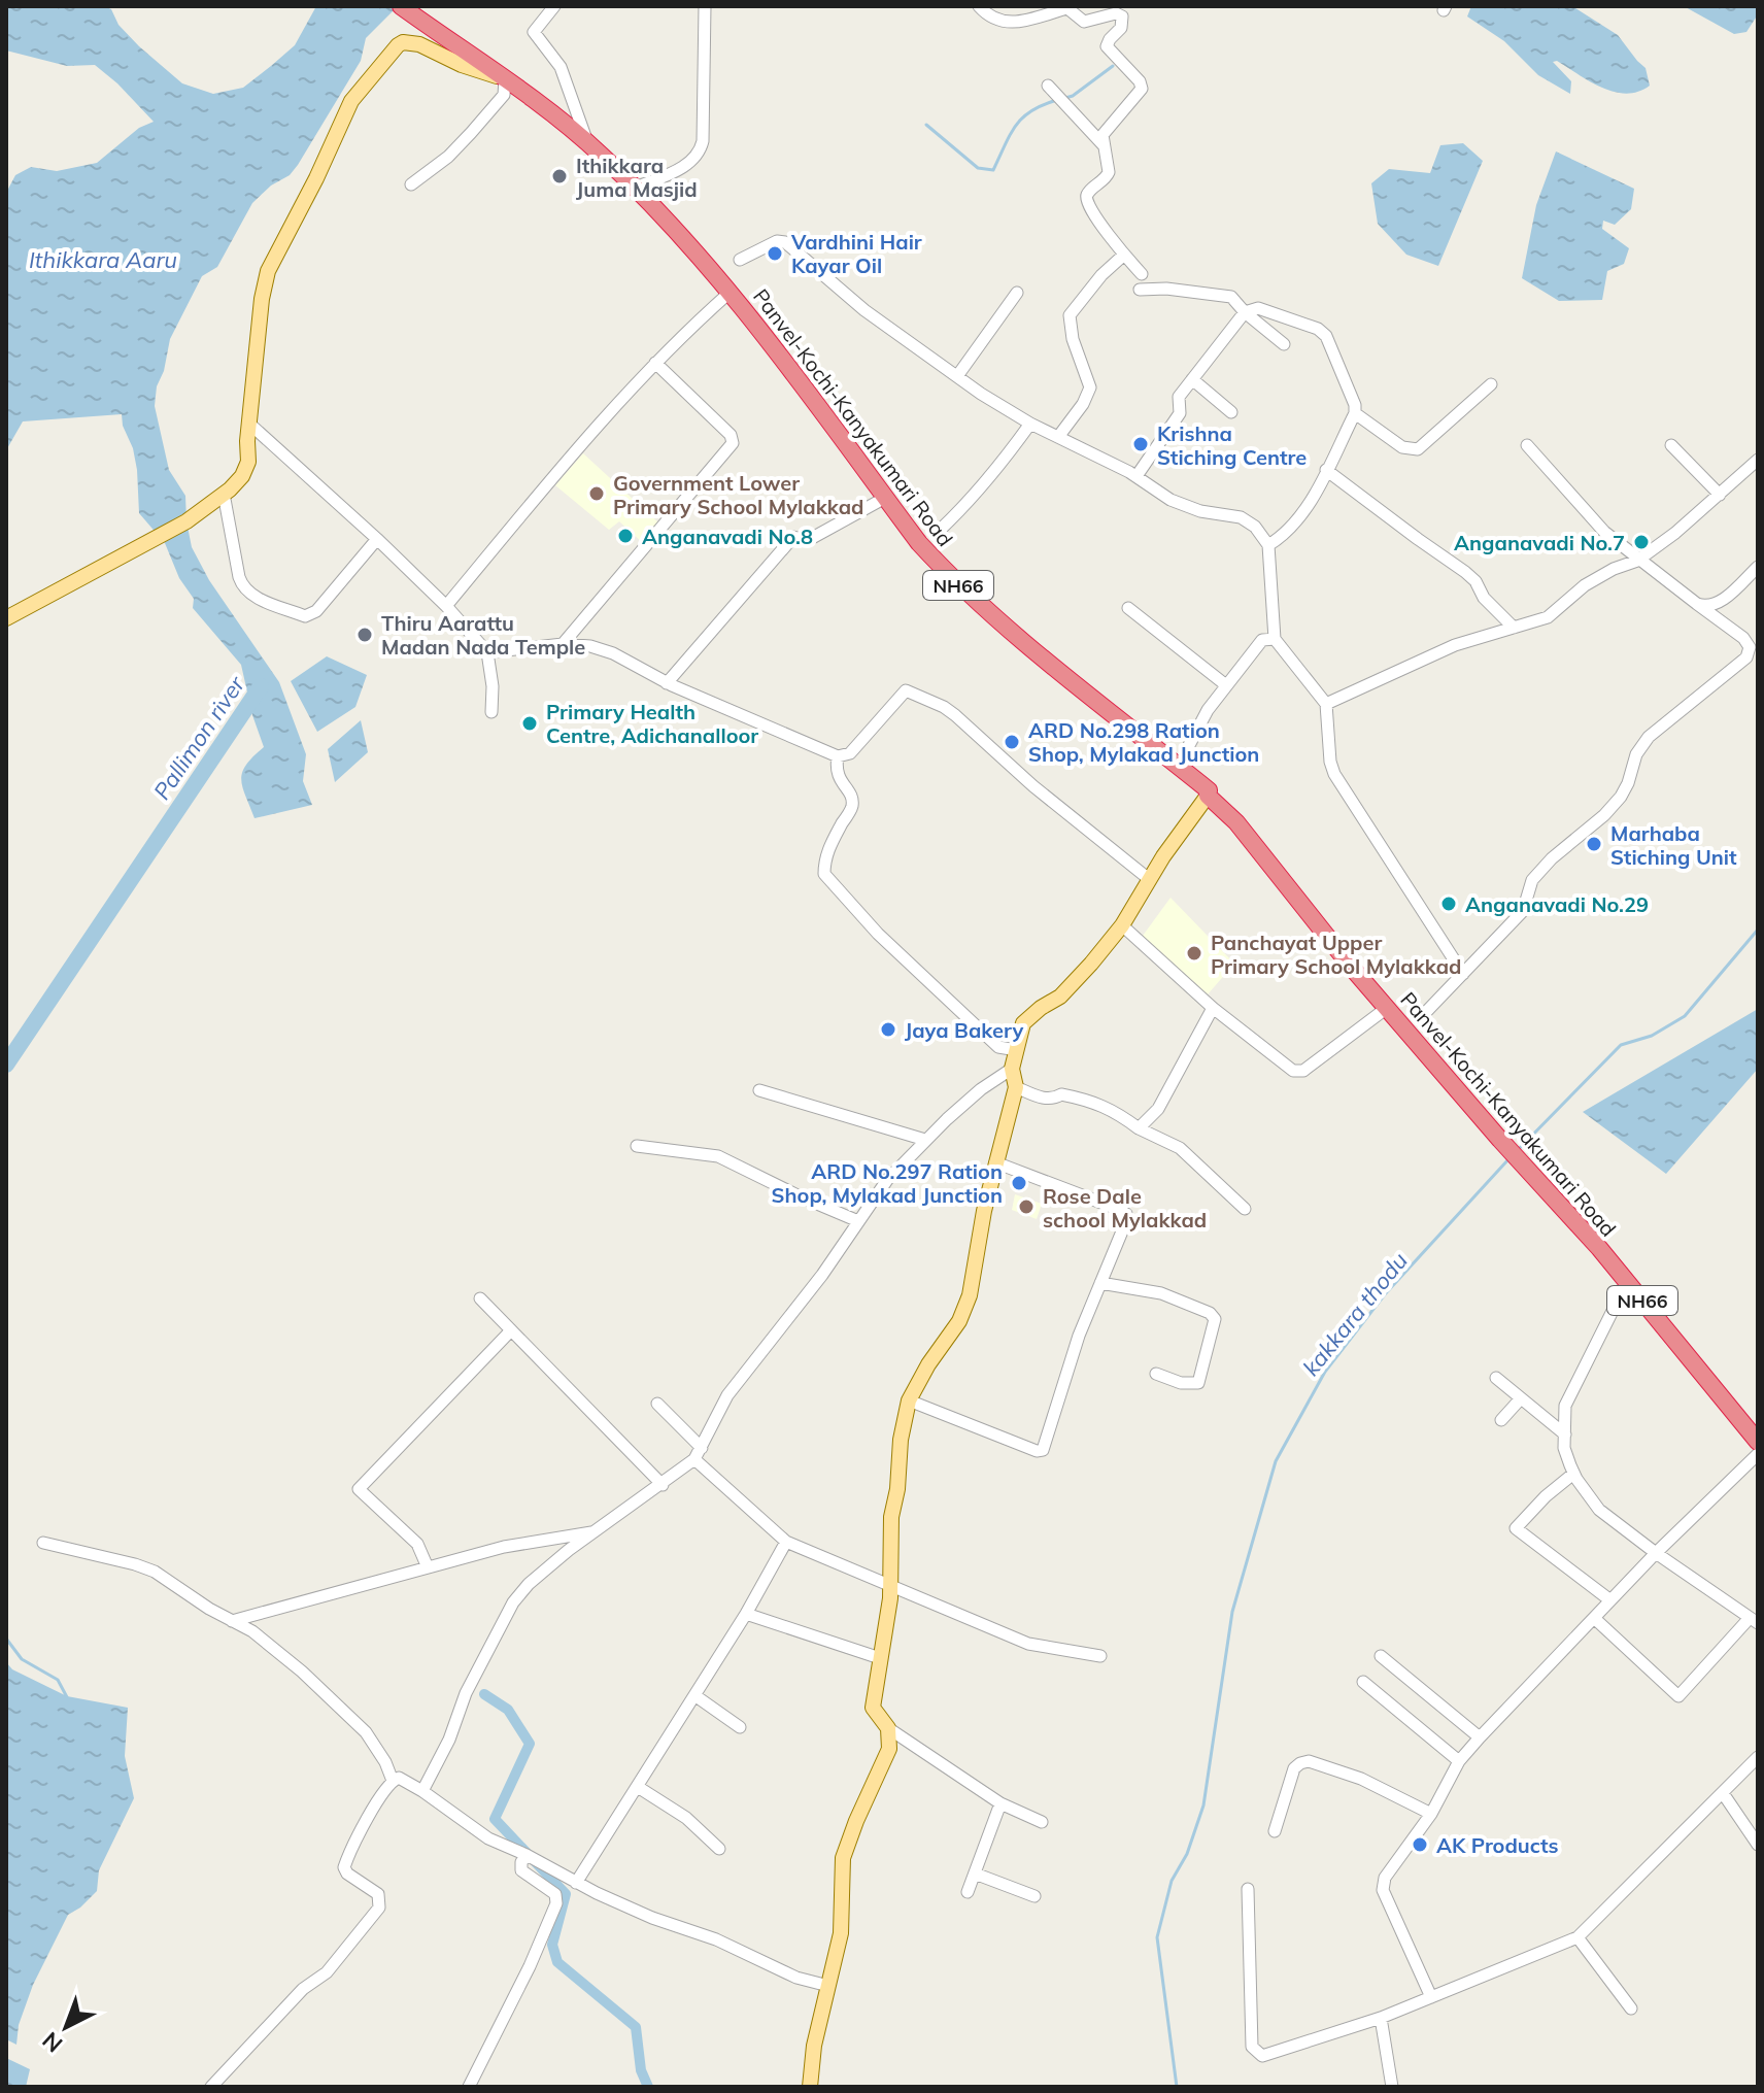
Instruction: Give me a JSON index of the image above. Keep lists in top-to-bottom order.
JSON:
{
  "streets": {
    "highway": ["Panvel-Kochi-Kanyakumari Road", "NH66"]
  },
  "water": ["Ithikkara Aaru", "Pallimon river", "kakkara thodu"],
  "places": [
    "Ithikkara Juma Masjid",
    "Vardhini Hair Kayar Oil",
    "Krishna Stiching Centre",
    "Government Lower Primary School Mylakkad",
    "Anganavadi No.8",
    "Anganavadi No.7",
    "Thiru Aarattu Madan Nada Temple",
    "Primary Health Centre, Adichanalloor",
    "ARD No.298 Ration Shop, Mylakad Junction",
    "Marhaba Stiching Unit",
    "Anganavadi No.29",
    "Panchayat Upper Primary School Mylakkad",
    "Jaya Bakery",
    "ARD No.297 Ration Shop, Mylakad Junction",
    "Rose Dale school Mylakkad",
    "AK Products"
  ],
  "north": "bottom left"
}
